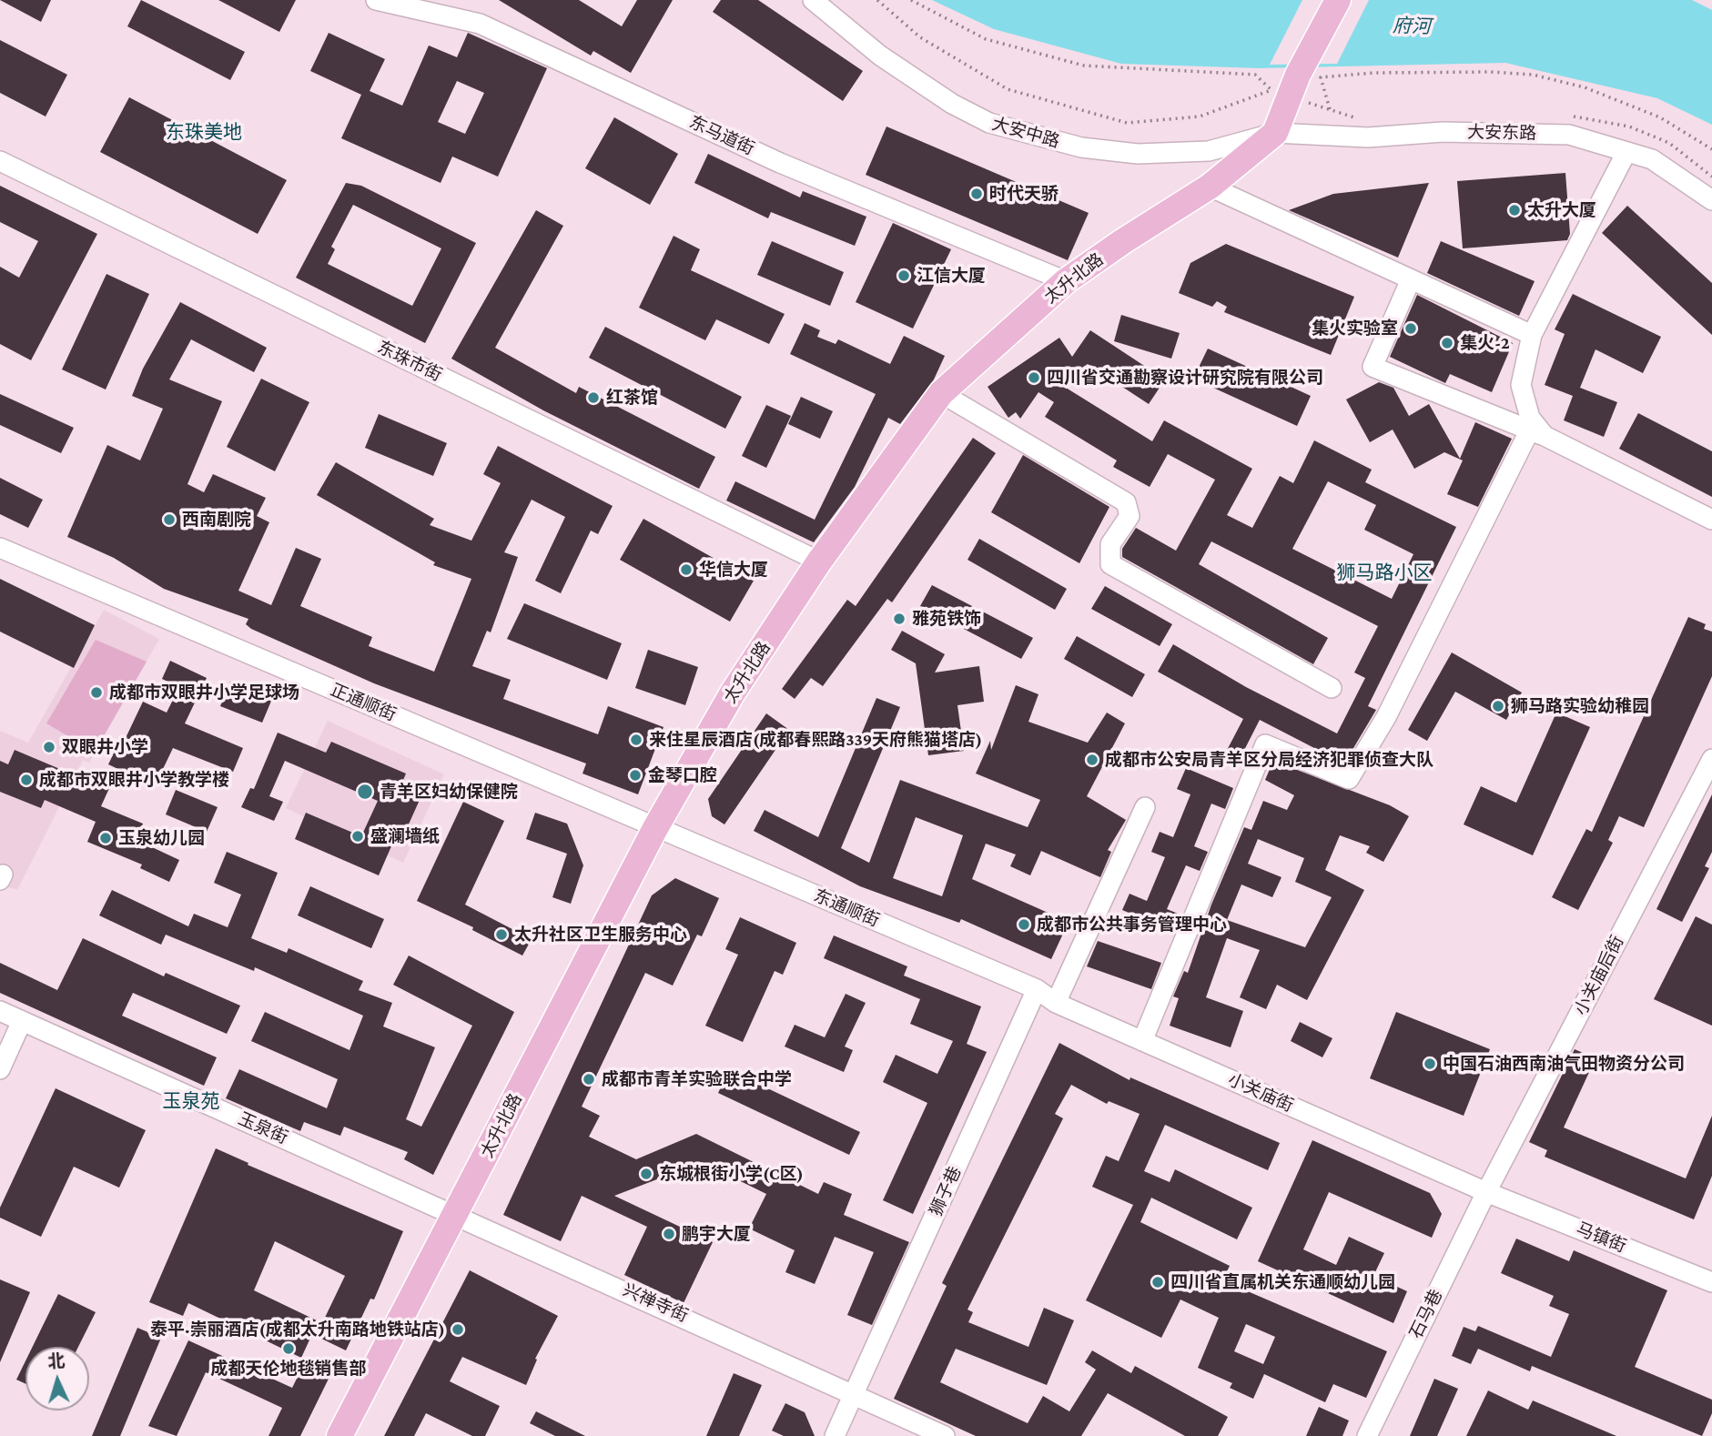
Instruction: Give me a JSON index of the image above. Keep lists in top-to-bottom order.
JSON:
{
  "streets": {
    "main road": ["太升北路"],
    "street": [
      "大安中路",
      "大安东路",
      "东马道街",
      "东珠市街",
      "正通顺街",
      "东通顺街",
      "小关庙后街",
      "小关庙街",
      "玉泉街",
      "狮子巷",
      "马镇街",
      "兴禅寺街",
      "石马巷"
    ]
  },
  "crossings": [
    ["大安中路", "大安东路"],
    ["大安中路", "太升北路"],
    ["大安东路", "太升北路"],
    ["东马道街", "太升北路"],
    ["太升北路", "东珠市街"],
    ["太升北路", "正通顺街"],
    ["太升北路", "东通顺街"],
    ["太升北路", "玉泉街"],
    ["太升北路", "兴禅寺街"],
    ["正通顺街", "东通顺街"],
    ["东通顺街", "小关庙街"],
    ["东通顺街", "狮子巷"],
    ["小关庙后街", "小关庙街"],
    ["小关庙后街", "马镇街"],
    ["小关庙后街", "石马巷"],
    ["小关庙街", "狮子巷"],
    ["小关庙街", "马镇街"],
    ["小关庙街", "石马巷"],
    ["玉泉街", "兴禅寺街"],
    ["狮子巷", "兴禅寺街"],
    ["马镇街", "石马巷"]
  ],
  "districts": ["东珠美地", "狮马路小区", "玉泉苑"],
  "water": ["府河"],
  "places": [
    "时代天骄",
    "太升大厦",
    "江信大厦",
    "集火实验室",
    "集火-2",
    "四川省交通勘察设计研究院有限公司",
    "红茶馆",
    "西南剧院",
    "华信大厦",
    "雅苑铁饰",
    "成都市双眼井小学足球场",
    "狮马路实验幼稚园",
    "来住星辰酒店(成都春熙路339天府熊猫塔店)",
    "双眼井小学",
    "成都市公安局青羊区分局经济犯罪侦查大队",
    "金琴口腔",
    "成都市双眼井小学教学楼",
    "青羊区妇幼保健院",
    "盛澜墙纸",
    "玉泉幼儿园",
    "成都市公共事务管理中心",
    "太升社区卫生服务中心",
    "中国石油西南油气田物资分公司",
    "成都市青羊实验联合中学",
    "东城根街小学(C区)",
    "鹏宇大厦",
    "四川省直属机关东通顺幼儿园",
    "泰平·崇丽酒店(成都太升南路地铁站店)",
    "成都天伦地毯销售部"
  ],
  "north": "top"
}
